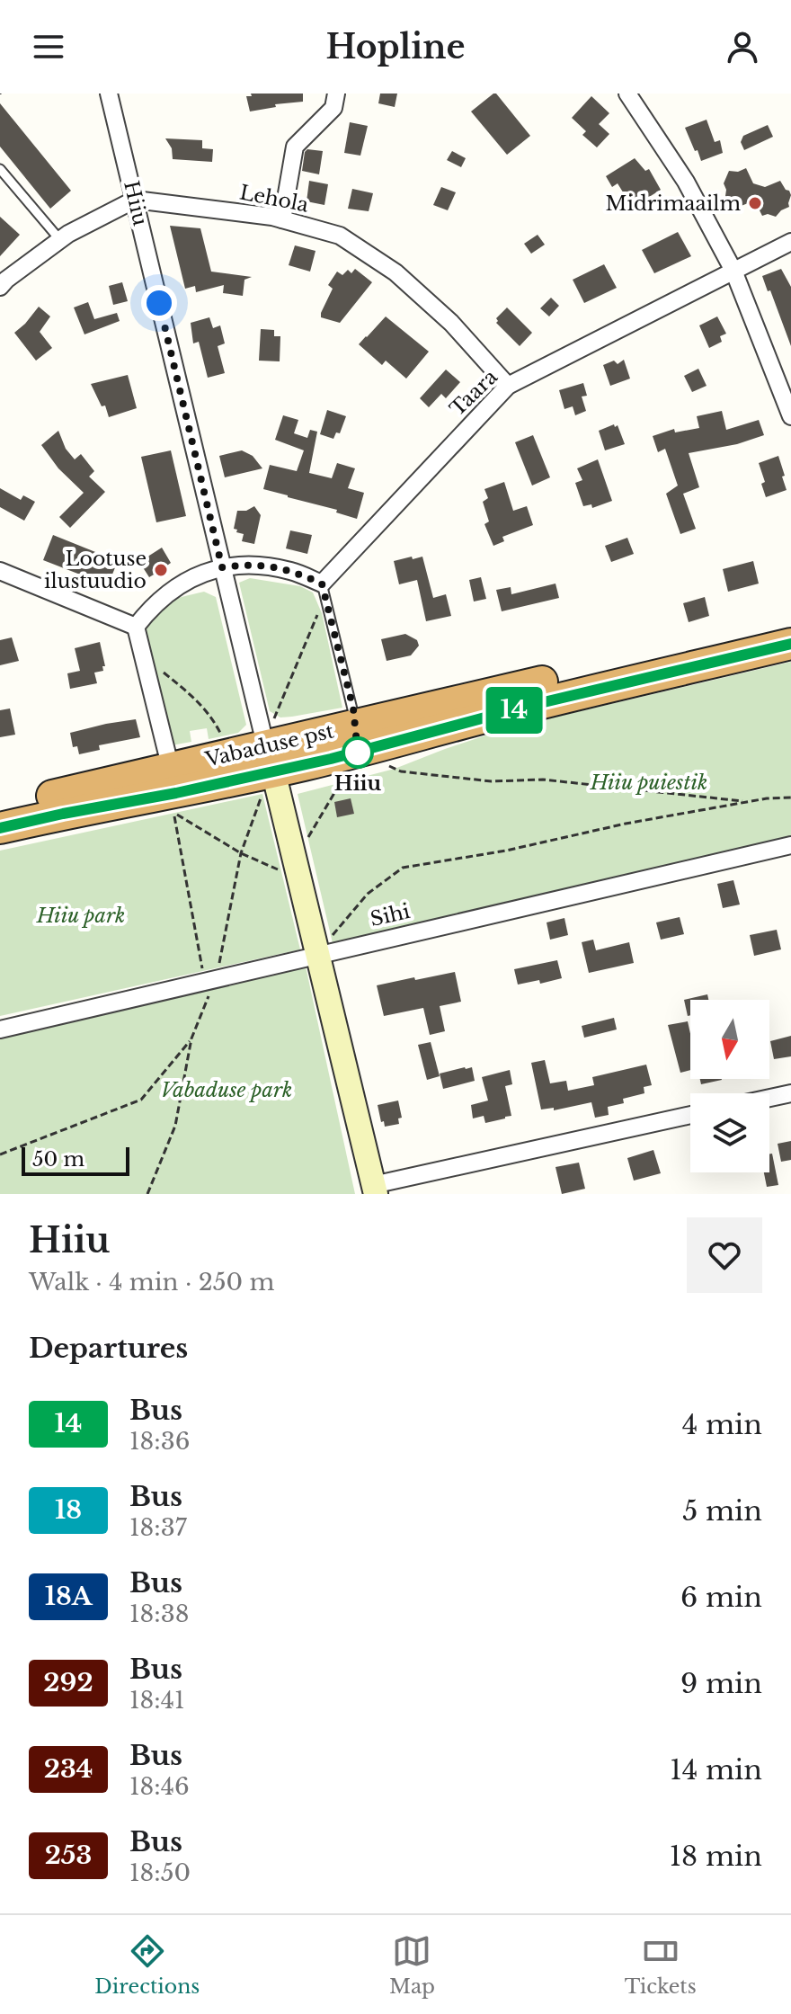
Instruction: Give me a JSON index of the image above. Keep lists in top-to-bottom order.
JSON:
{
  "streets": {
    "highway": ["Vabaduse pst"],
    "street": [
      "Lehola",
      "Hiiu",
      "Taara",
      "Sihi"
    ]
  },
  "crossings": [
    ["Lehola", "Hiiu"],
    ["Lehola", "Taara"],
    ["Hiiu", "Vabaduse pst"],
    ["Hiiu", "Sihi"]
  ],
  "parks": ["Hiiu puiestik", "Hiiu park", "Vabaduse park"],
  "places": ["Midrimaailm", "Lootuse ilustuudio", "Hiiu"],
  "lines": ["bus line 14"],
  "scale_bar": "50 m",
  "north": "bottom",
  "page": {
    "header": "Hopline",
    "on_map": "14",
    "scale": "50 m",
    "heading": [
      ["Hiiu", "Walk · 4 min · 250 m"],
      "Departures"
    ],
    "list": [
      {
        "mark": "14",
        "name": "Bus",
        "note": "18:36",
        "value": "4 min"
      },
      {
        "mark": "18",
        "name": "Bus",
        "note": "18:37",
        "value": "5 min"
      },
      {
        "mark": "18A",
        "name": "Bus",
        "note": "18:38",
        "value": "6 min"
      },
      {
        "mark": "292",
        "name": "Bus",
        "note": "18:41",
        "value": "9 min"
      },
      {
        "mark": "234",
        "name": "Bus",
        "note": "18:46",
        "value": "14 min"
      },
      {
        "mark": "253",
        "name": "Bus",
        "note": "18:50",
        "value": "18 min"
      }
    ],
    "tabs": ["Directions", "Map", "Tickets"]
  }
}
